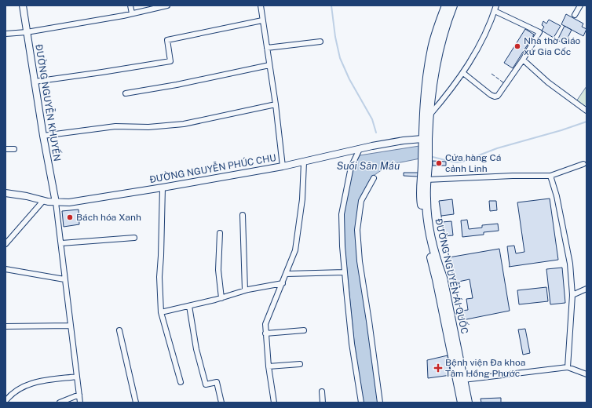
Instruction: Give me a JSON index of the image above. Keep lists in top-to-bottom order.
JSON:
{
  "streets": {
    "main road": ["ĐƯỜNG NGUYỄN ÁI QUỐC"],
    "street": ["ĐƯỜNG NGUYỄN KHUYẾN", "ĐƯỜNG NGUYỄN PHÚC CHU"]
  },
  "crossings": [
    ["ĐƯỜNG NGUYỄN KHUYẾN", "ĐƯỜNG NGUYỄN PHÚC CHU"],
    ["ĐƯỜNG NGUYỄN PHÚC CHU", "ĐƯỜNG NGUYỄN ÁI QUỐC"]
  ],
  "water": ["Suối Săn Máu"],
  "places": {
    "other": ["Nhà thờ Giáo xứ Gia Cốc", "Cửa hàng Cá cảnh Linh", "Bách hóa Xanh"],
    "health": ["Bệnh viện Đa khoa Tâm Hồng Phước"]
  }
}
